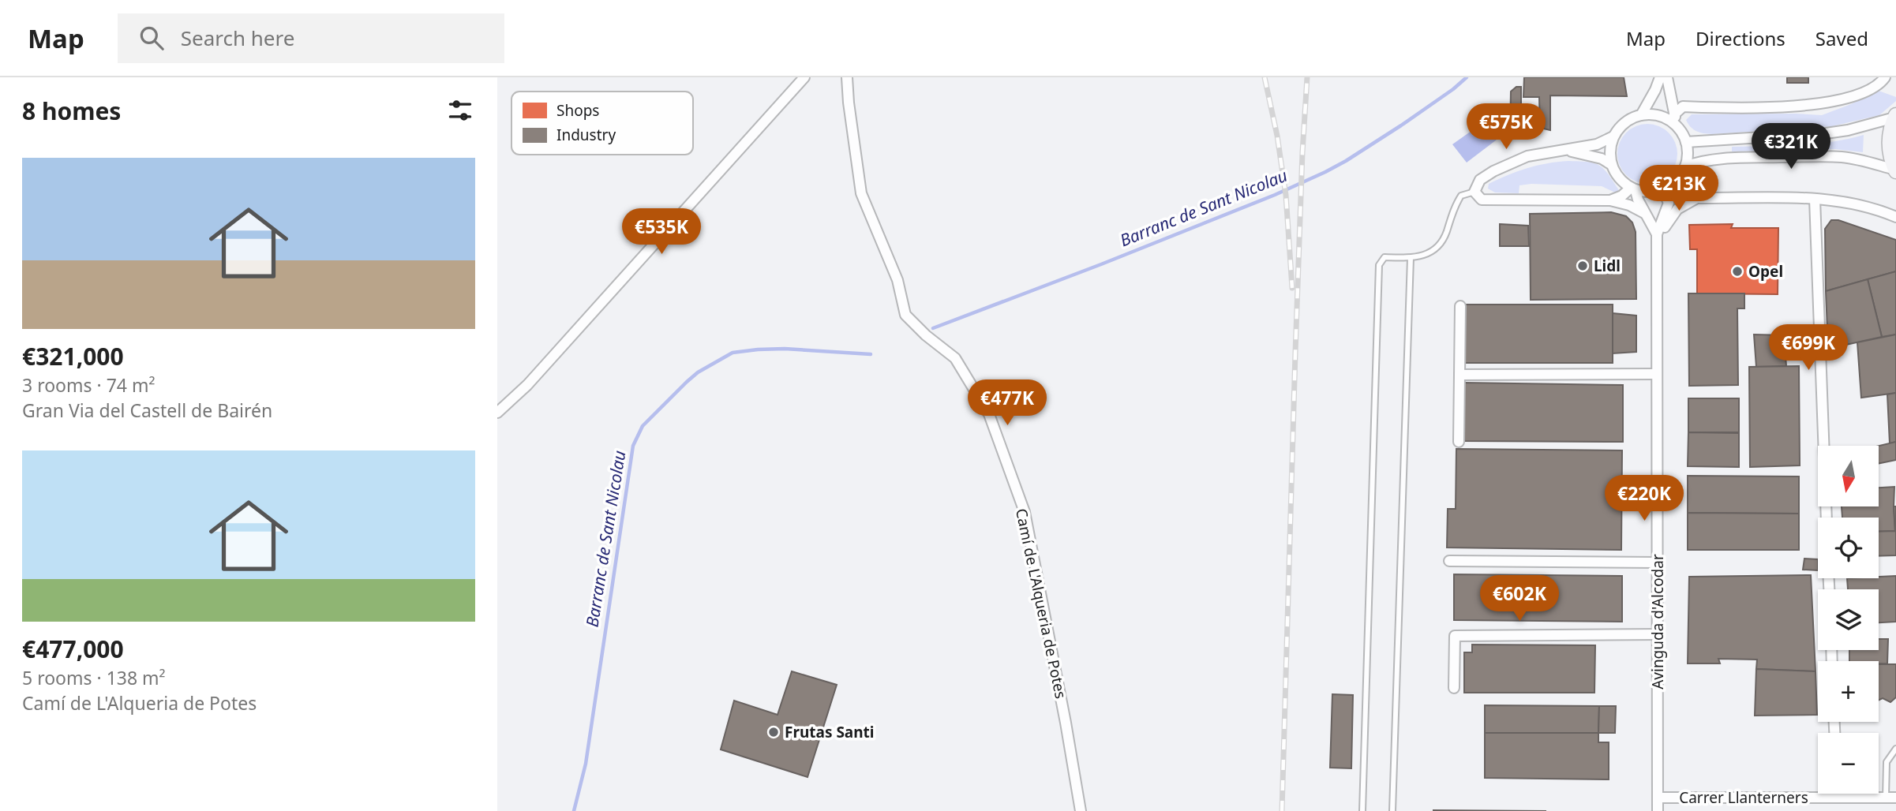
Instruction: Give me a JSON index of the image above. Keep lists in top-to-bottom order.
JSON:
{
  "streets": {
    "street": ["Camí de L'Alqueria de Potes", "Avinguda d'Alcodar", "Carrer Llanterners"]
  },
  "crossings": [
    ["Avinguda d'Alcodar", "Carrer Llanterners"]
  ],
  "water": ["Barranc de Sant Nicolau"],
  "places": ["Lidl", "Opel", "Frutas Santi"],
  "legend": ["Shops", "Industry"],
  "north": "bottom",
  "page": {
    "header": "Map",
    "search": "Search here",
    "nav": ["Map", "Directions", "Saved"],
    "heading": "8 homes",
    "price": [
      "€575K",
      "€321K",
      "€213K",
      "€535K",
      "€699K",
      "€477K",
      "€220K",
      "€602K"
    ],
    "list": [
      {
        "name": "€321,000",
        "note": "3 rooms · 74 m² · Gran Via del Castell de Bairén"
      },
      {
        "name": "€477,000",
        "note": "5 rooms · 138 m² · Camí de L'Alqueria de Potes"
      }
    ],
    "map_buttons": ["+", "−"]
  }
}
